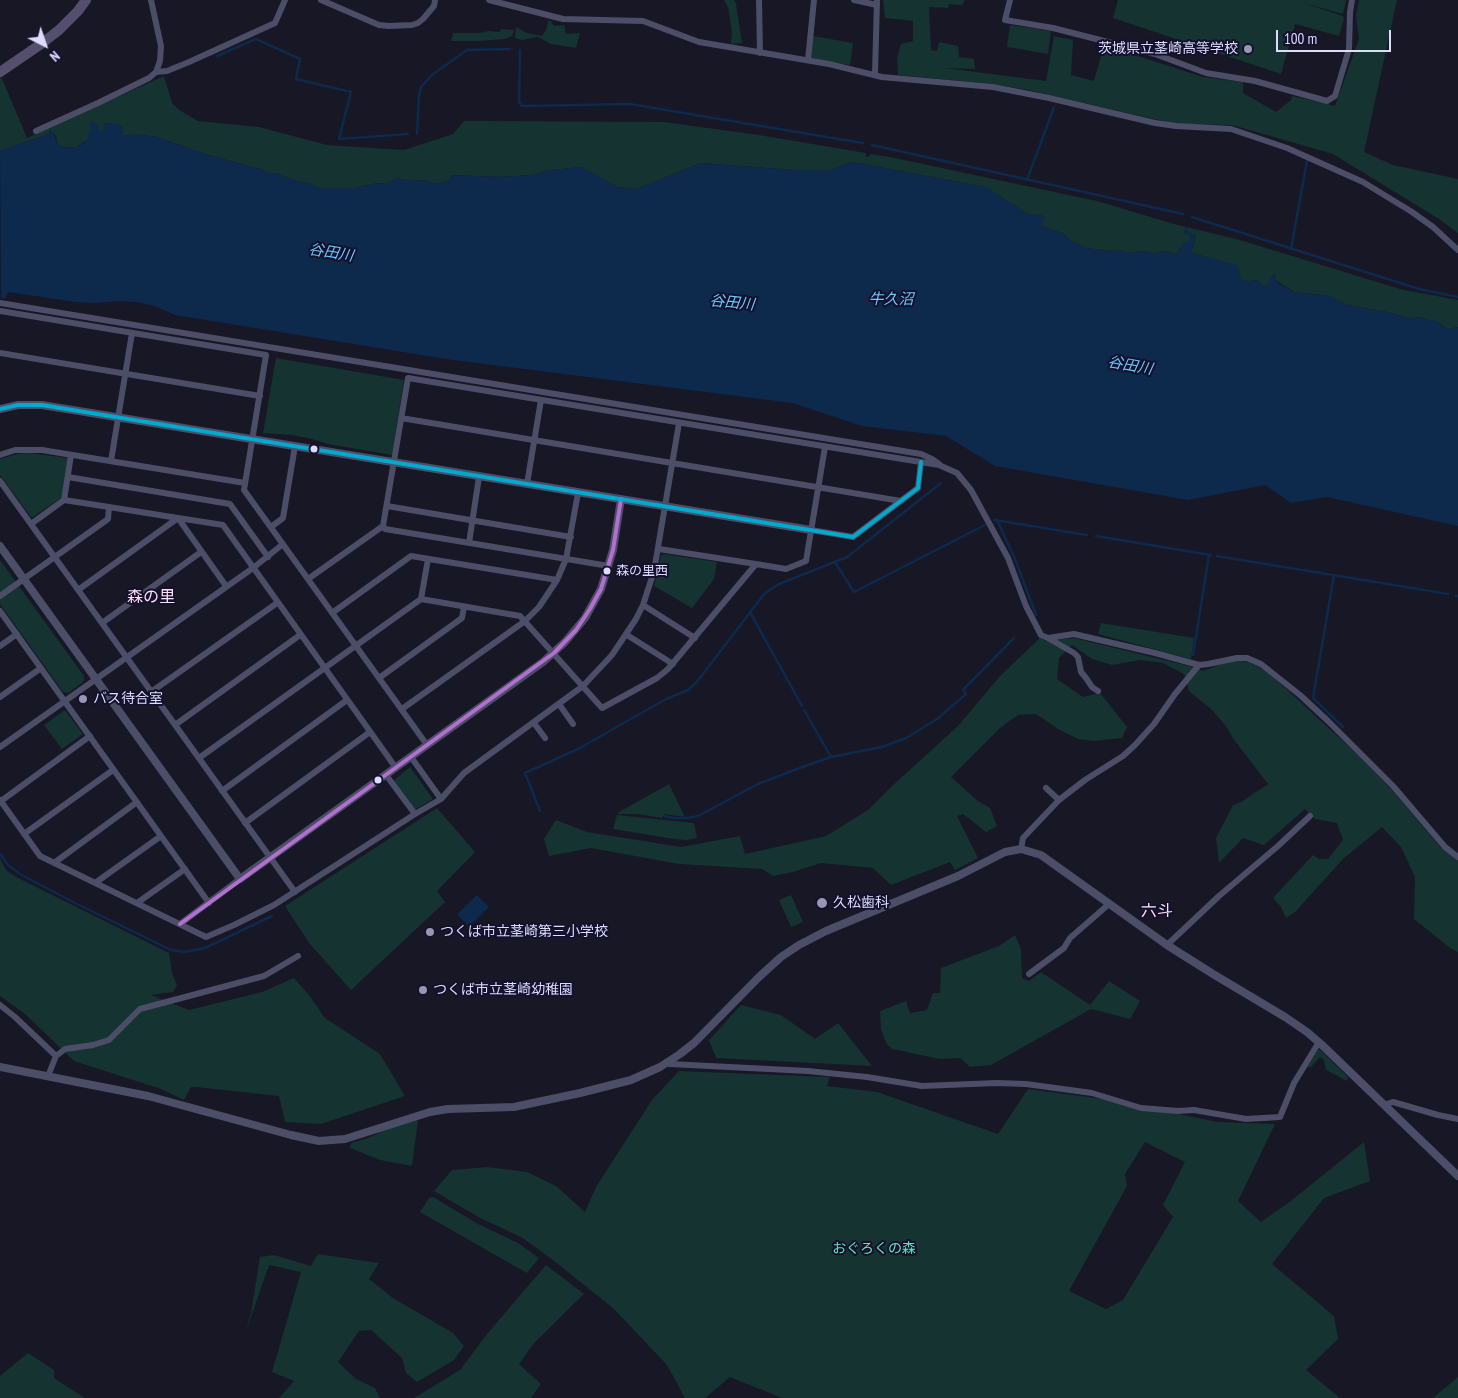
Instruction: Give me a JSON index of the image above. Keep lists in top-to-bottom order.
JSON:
{
  "districts": ["森の里", "六斗"],
  "water": ["谷田川", "牛久沼"],
  "parks": ["おぐろくの森"],
  "places": [
    "茨城県立茎崎高等学校",
    "森の里西",
    "バス待合室",
    "久松歯科",
    "つくば市立茎崎第三小学校",
    "つくば市立茎崎幼稚園"
  ],
  "scale_bar": "100 m",
  "north": "bottom right"
}
